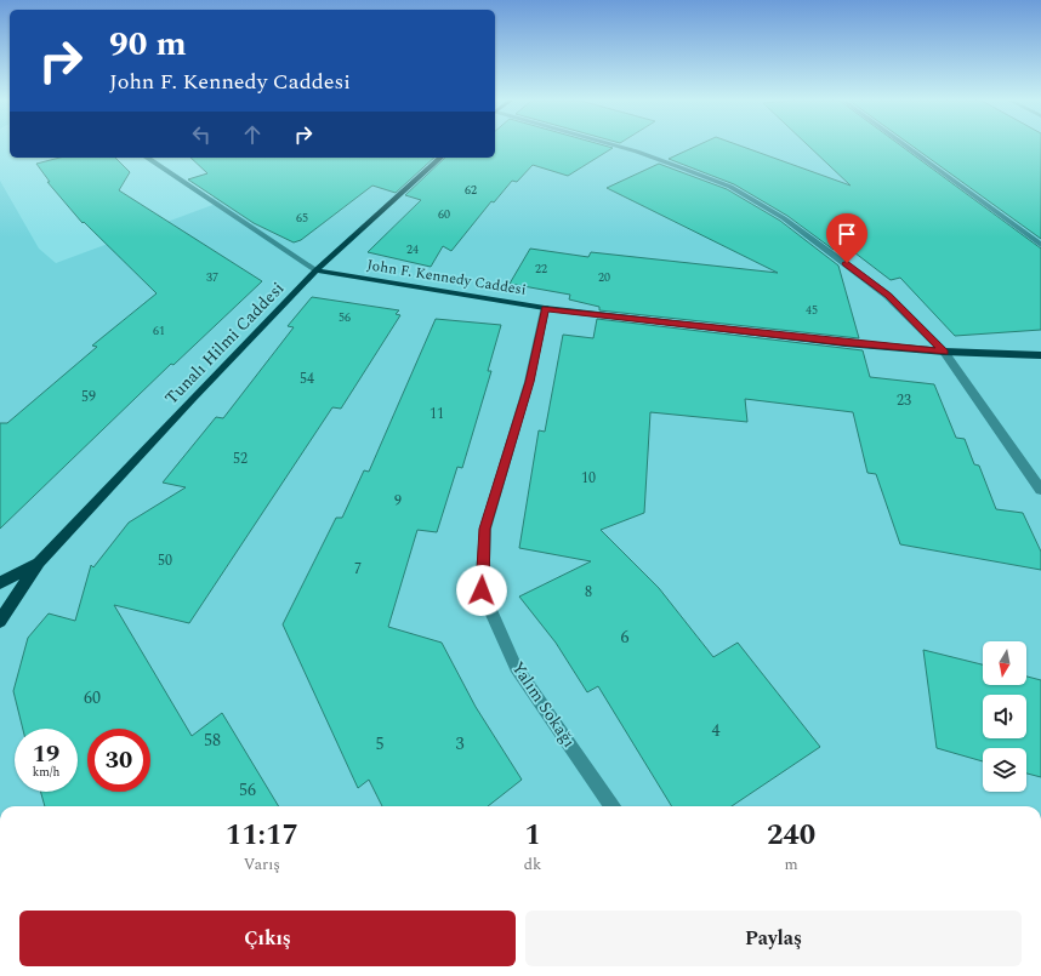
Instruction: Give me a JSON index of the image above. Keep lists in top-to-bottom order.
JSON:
{
  "streets": {
    "main road": ["John F. Kennedy Caddesi", "Tunalı Hilmi Caddesi"],
    "street": ["Yalım Sokağı"]
  },
  "crossings": [
    ["John F. Kennedy Caddesi", "Tunalı Hilmi Caddesi"],
    ["John F. Kennedy Caddesi", "Yalım Sokağı"]
  ],
  "house_numbers": [
    "62",
    "60",
    "65",
    "24",
    "22",
    "37",
    "20",
    "45",
    "56",
    "61",
    "54",
    "59",
    "23",
    "11",
    "52",
    "10",
    "9",
    "50",
    "7",
    "8",
    "6",
    "60",
    "4",
    "58",
    "5",
    "3",
    "56"
  ],
  "north": "bottom",
  "page": {
    "turn": ["90 m", "John F. Kennedy Caddesi"],
    "speed": "19 km/h",
    "limit": "30",
    "eta": [
      "11:17",
      "Varış",
      "1",
      "dk",
      "240",
      "m"
    ],
    "buttons": ["Çıkış", "Paylaş"]
  }
}
